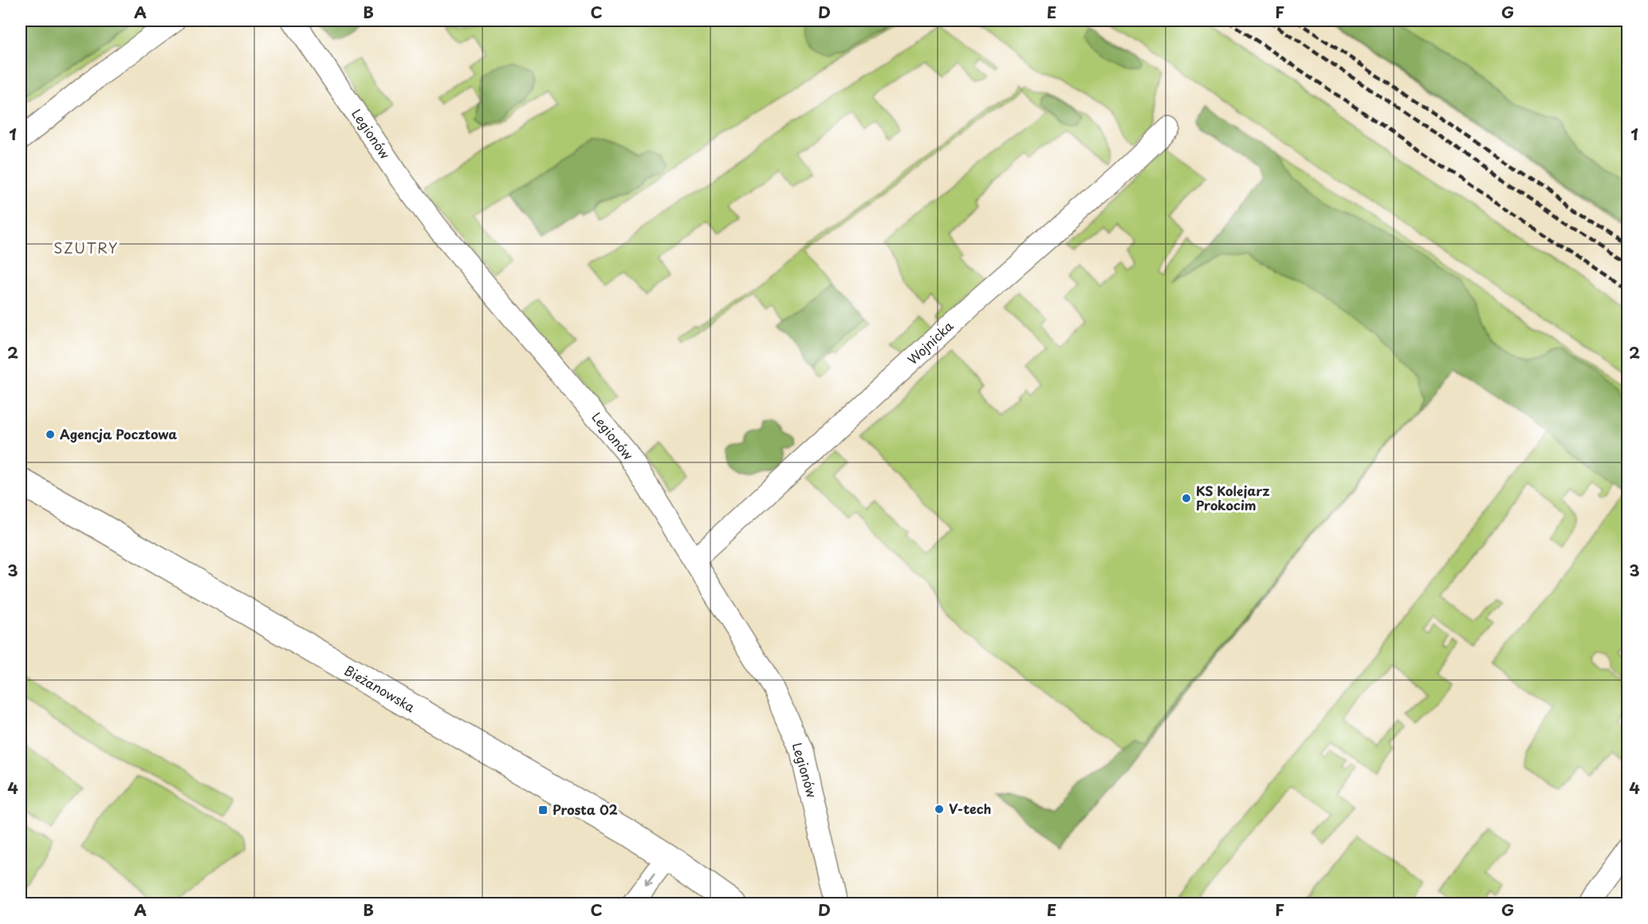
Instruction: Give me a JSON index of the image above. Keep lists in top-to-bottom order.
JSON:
{
  "streets": {
    "street": ["Legionów", "Wojnicka", "Bieżanowska"]
  },
  "crossings": [
    ["Legionów", "Wojnicka"]
  ],
  "districts": ["SZUTRY"],
  "places": {
    "other": ["Agencja Pocztowa", "KS Kolejarz Prokocim", "V-tech"],
    "transit": ["Prosta 02"]
  },
  "grid": {
    "columns": [
      "A",
      "B",
      "C",
      "D",
      "E",
      "F",
      "G"
    ],
    "rows": [
      "1",
      "2",
      "3",
      "4"
    ]
  }
}
